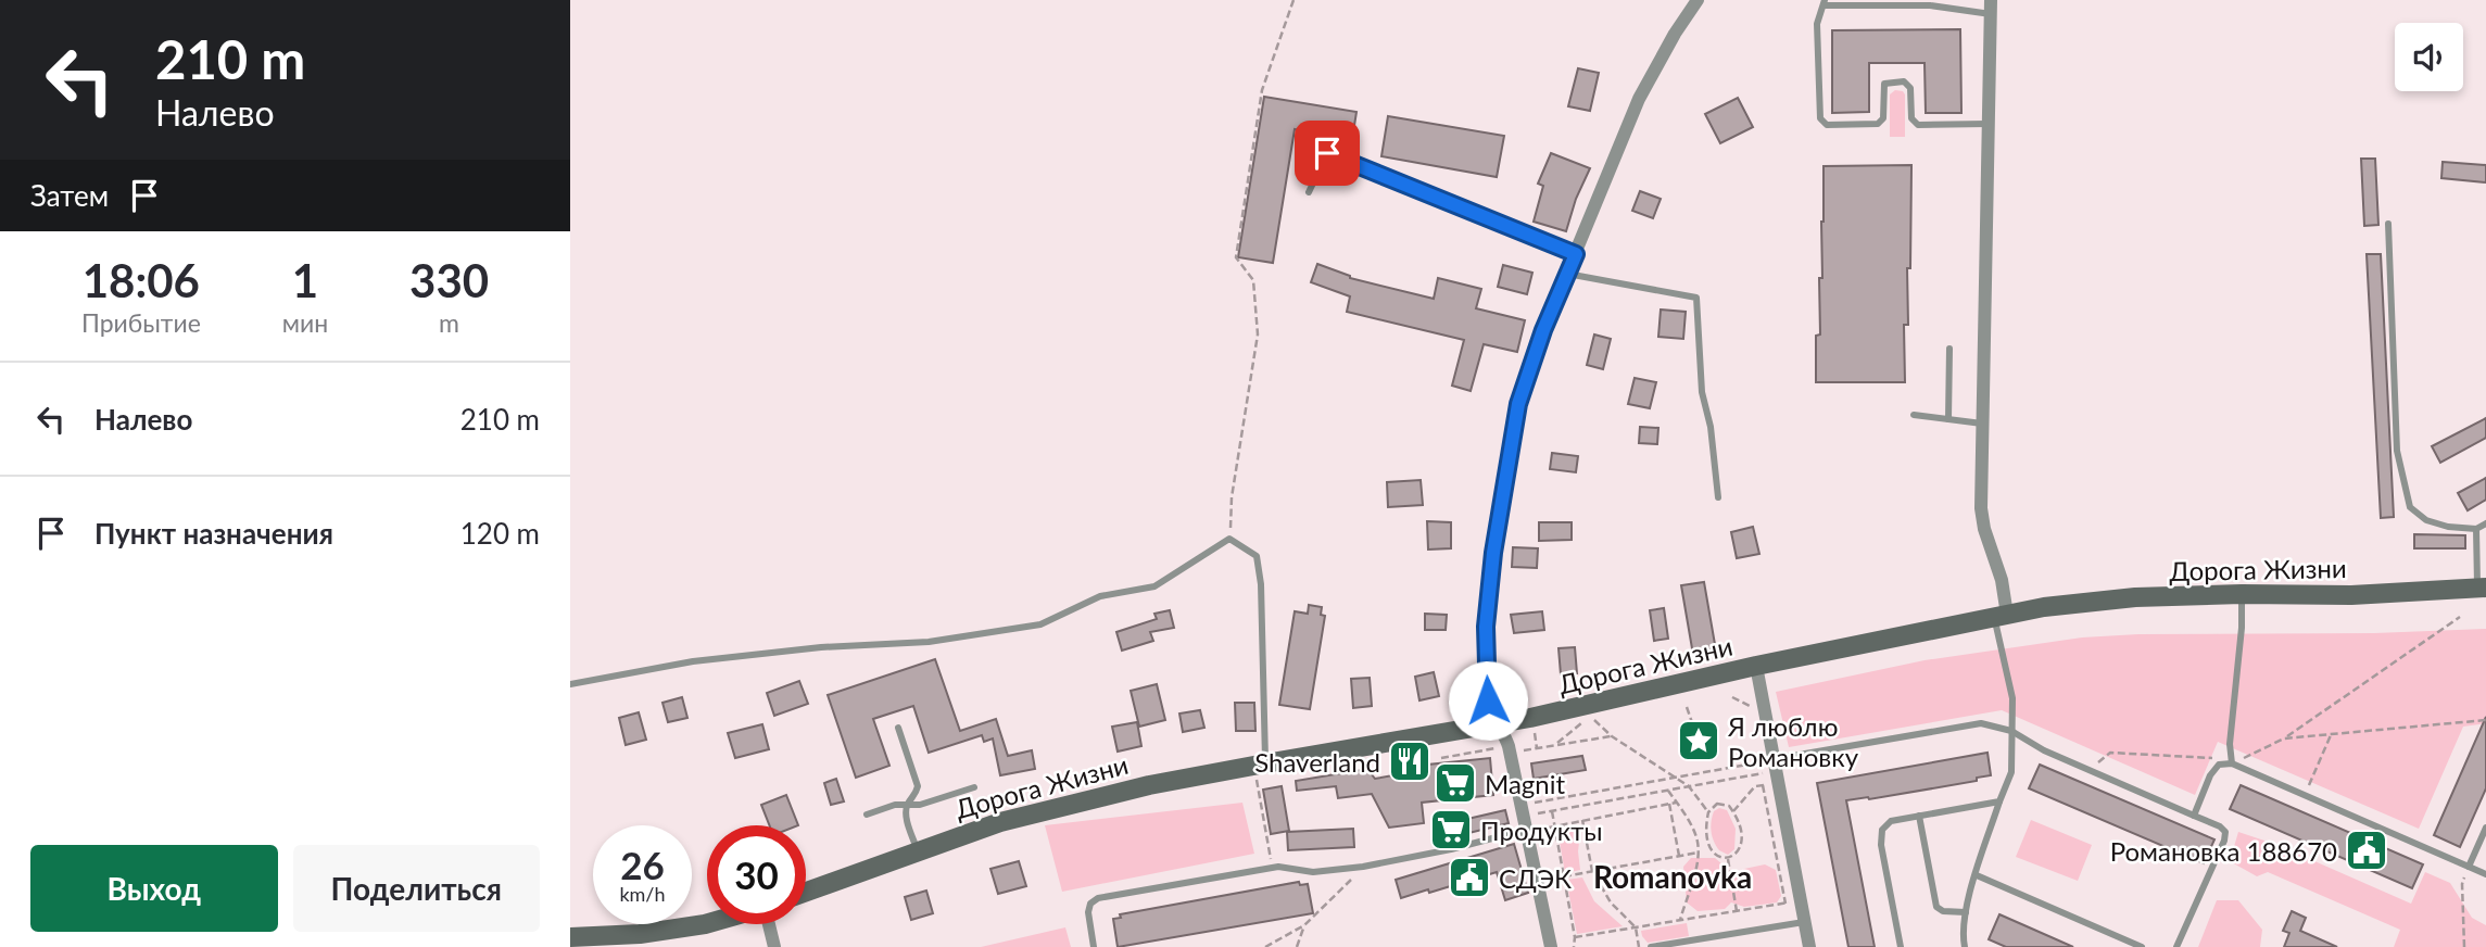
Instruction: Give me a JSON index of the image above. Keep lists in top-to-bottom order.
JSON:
{
  "streets": {
    "main road": ["Дорога Жизни"]
  },
  "districts": ["Romanovka"],
  "places": {
    "place": ["Я люблю Романовку"],
    "restaurant": ["Shaverland"],
    "supermarket": ["Magnit", "Продукты"],
    "public building": ["Романовка 188670", "СДЭК"]
  },
  "page": {
    "turn": ["210 m", "Налево"],
    "then": "Затем",
    "eta": [
      "18:06",
      "Прибытие",
      "1",
      "мин",
      "330",
      "m"
    ],
    "list": [
      {
        "name": "Налево",
        "value": "210 m"
      },
      {
        "name": "Пункт назначения",
        "value": "120 m"
      }
    ],
    "speed": "26 km/h",
    "limit": "30",
    "buttons": ["Выход", "Поделиться"]
  }
}
